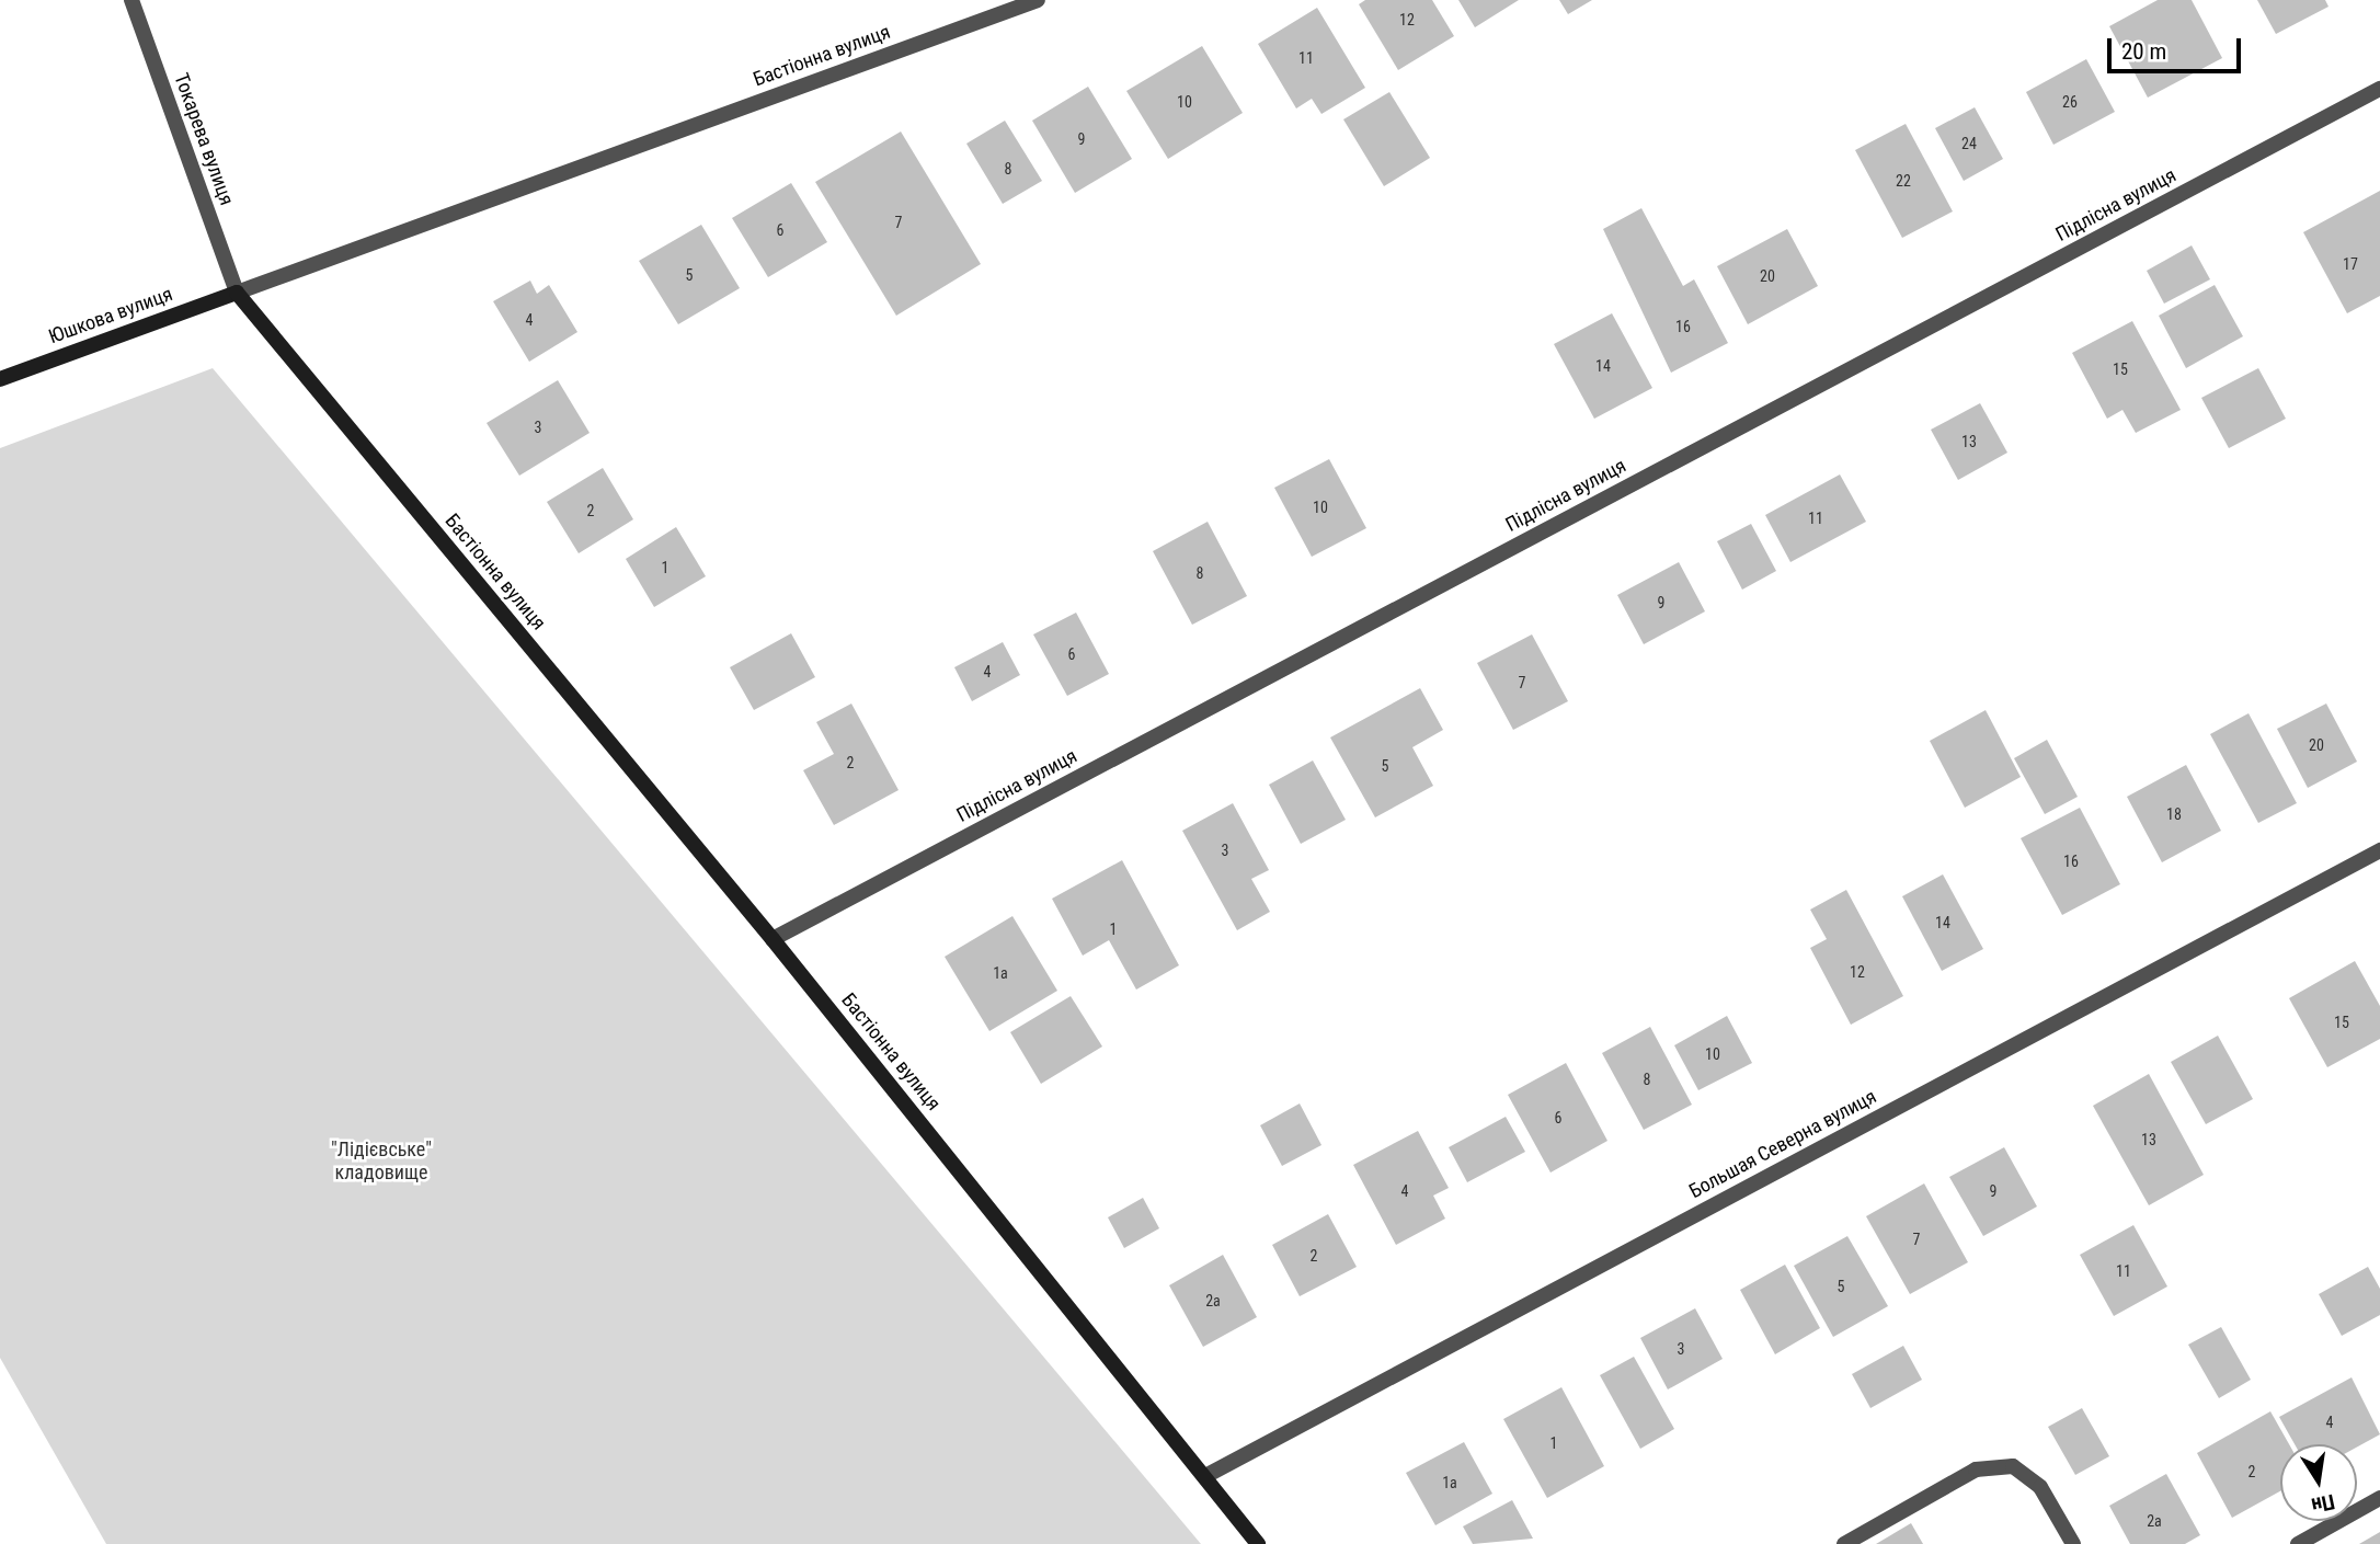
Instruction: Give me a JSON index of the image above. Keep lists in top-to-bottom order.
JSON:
{
  "streets": {
    "main road": ["Бастіонна вулиця", "Юшкова вулиця"],
    "street": ["Токарева вулиця", "Підлісна вулиця", "Большая Северна вулиця"]
  },
  "crossings": [
    ["Бастіонна вулиця", "Токарева вулиця"],
    ["Бастіонна вулиця", "Підлісна вулиця"],
    ["Бастіонна вулиця", "Юшкова вулиця"],
    ["Бастіонна вулиця", "Большая Северна вулиця"],
    ["Токарева вулиця", "Юшкова вулиця"]
  ],
  "parks": ["\"Лідієвське\" кладовище"],
  "house_numbers": [
    "12",
    "11",
    "10",
    "26",
    "9",
    "24",
    "8",
    "22",
    "7",
    "6",
    "17",
    "5",
    "20",
    "4",
    "16",
    "14",
    "15",
    "3",
    "13",
    "10",
    "2",
    "11",
    "1",
    "8",
    "9",
    "6",
    "4",
    "7",
    "20",
    "2",
    "5",
    "18",
    "3",
    "16",
    "14",
    "1",
    "12",
    "1а",
    "15",
    "10",
    "8",
    "6",
    "13",
    "4",
    "9",
    "7",
    "2",
    "11",
    "5",
    "2а",
    "3",
    "4",
    "1",
    "2",
    "1а",
    "2а"
  ],
  "scale_bar": "20 m",
  "north": "bottom"
}
